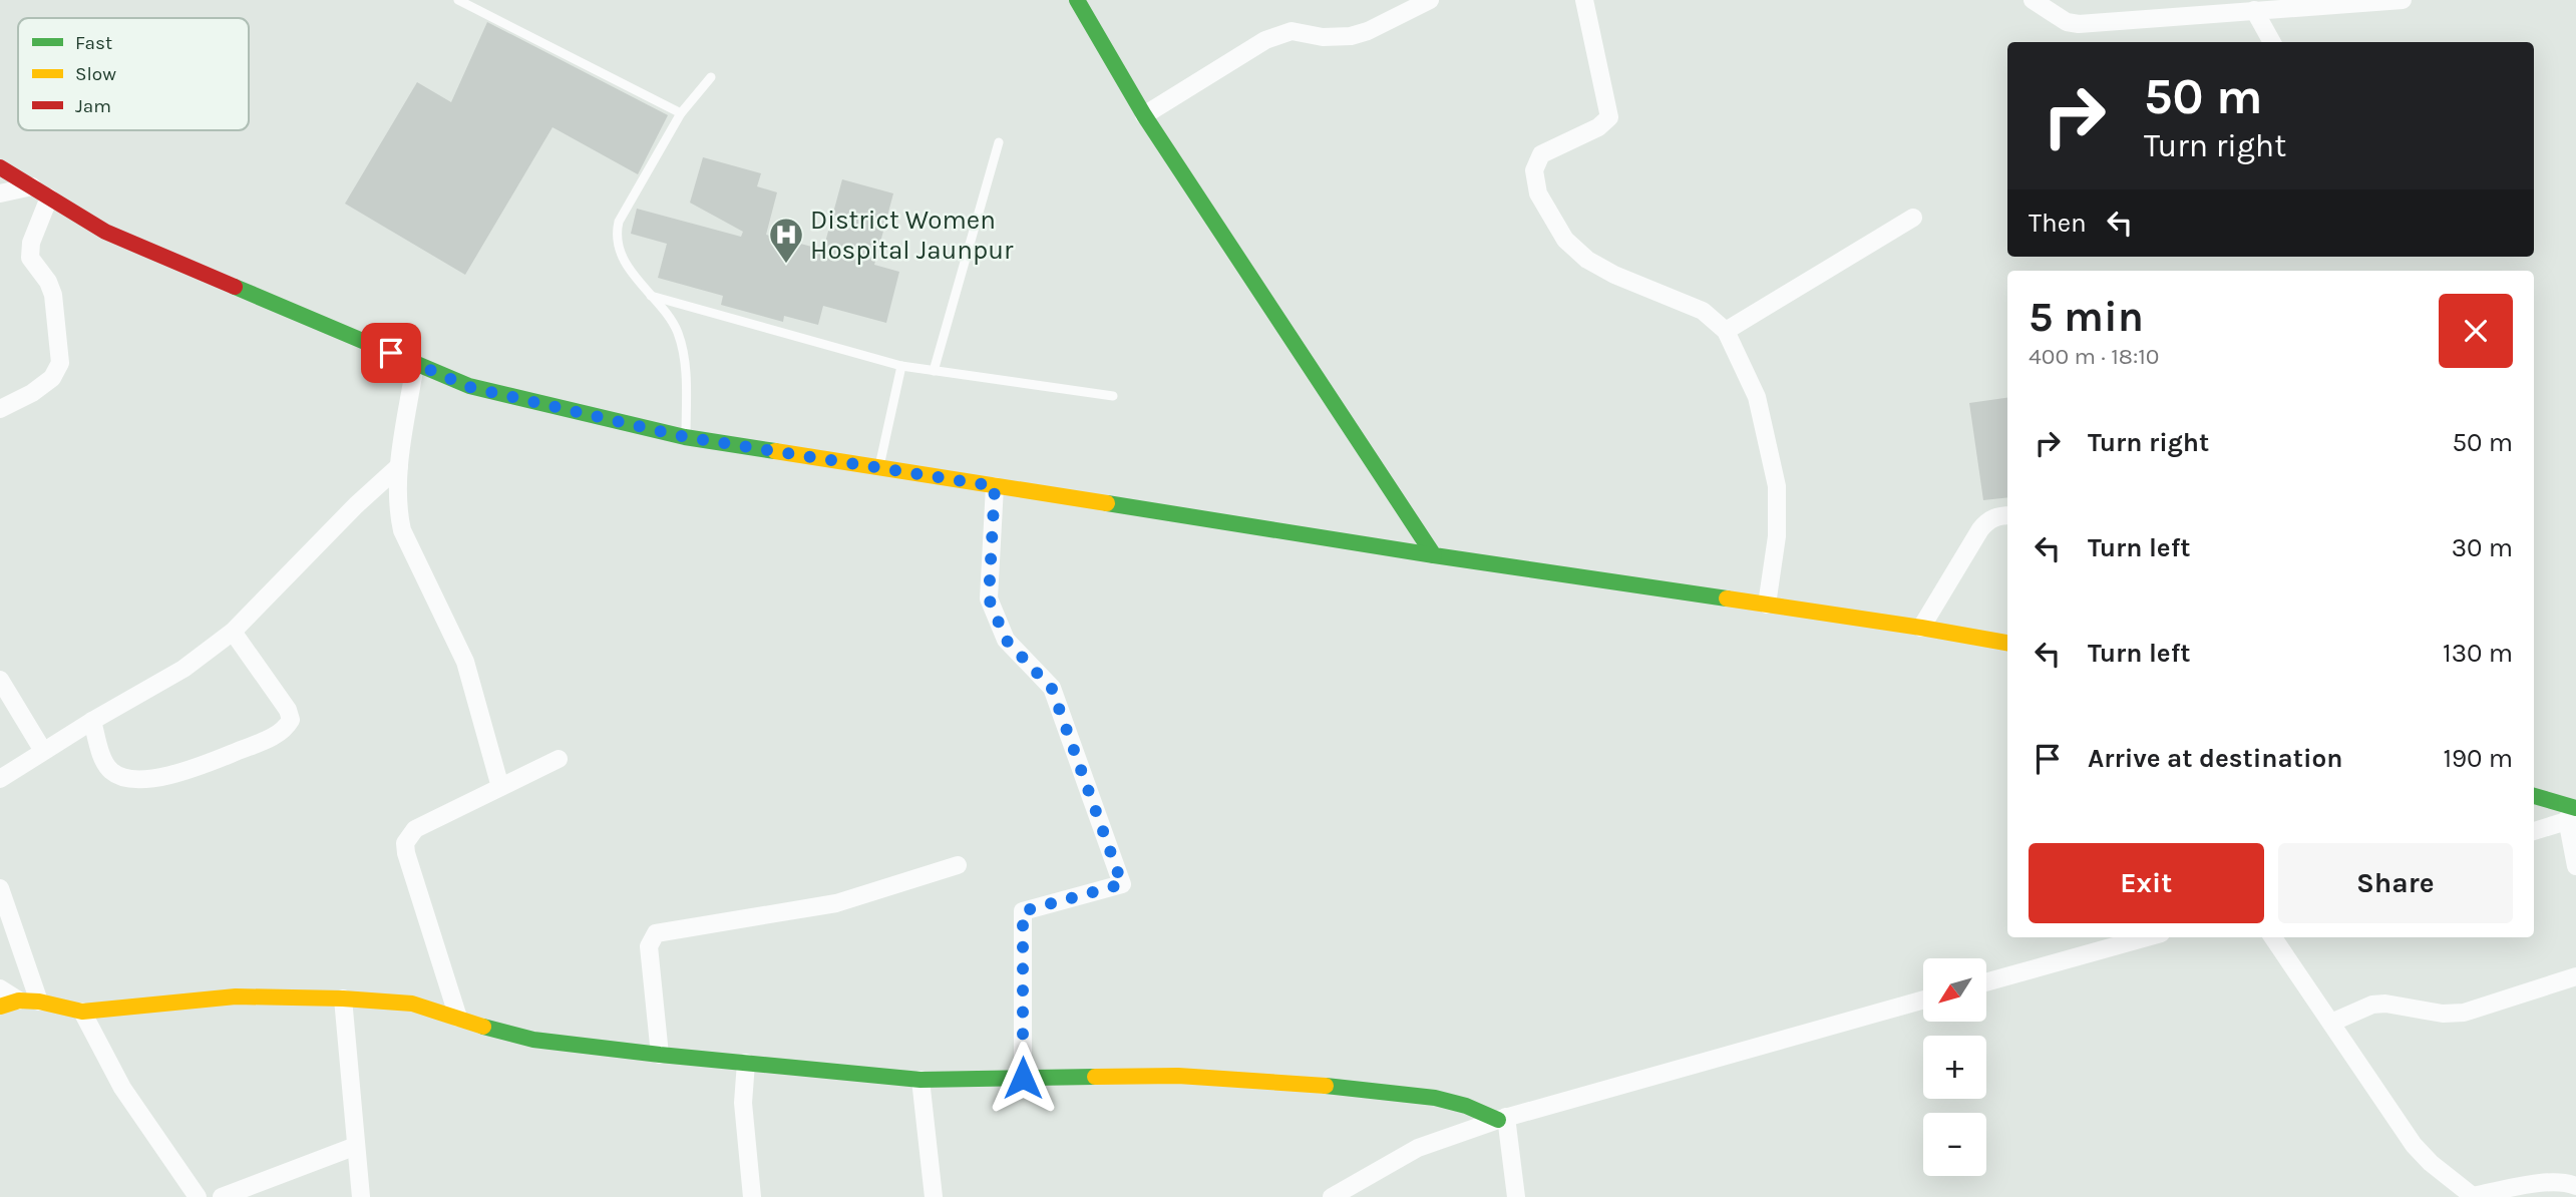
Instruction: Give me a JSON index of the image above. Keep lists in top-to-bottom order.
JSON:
{
  "places": {
    "hospital": ["District Women Hospital Jaunpur"]
  },
  "legend": ["Fast", "Slow", "Jam"],
  "north": "bottom left",
  "page": {
    "turn": ["50 m", "Turn right"],
    "then": "Then",
    "heading": ["5 min", "400 m · 18:10"],
    "list": [
      {
        "name": "Turn right",
        "value": "50 m"
      },
      {
        "name": "Turn left",
        "value": "30 m"
      },
      {
        "name": "Turn left",
        "value": "130 m"
      },
      {
        "name": "Arrive at destination",
        "value": "190 m"
      }
    ],
    "buttons": ["Exit", "Share"],
    "map_buttons": ["+", "−"]
  }
}
